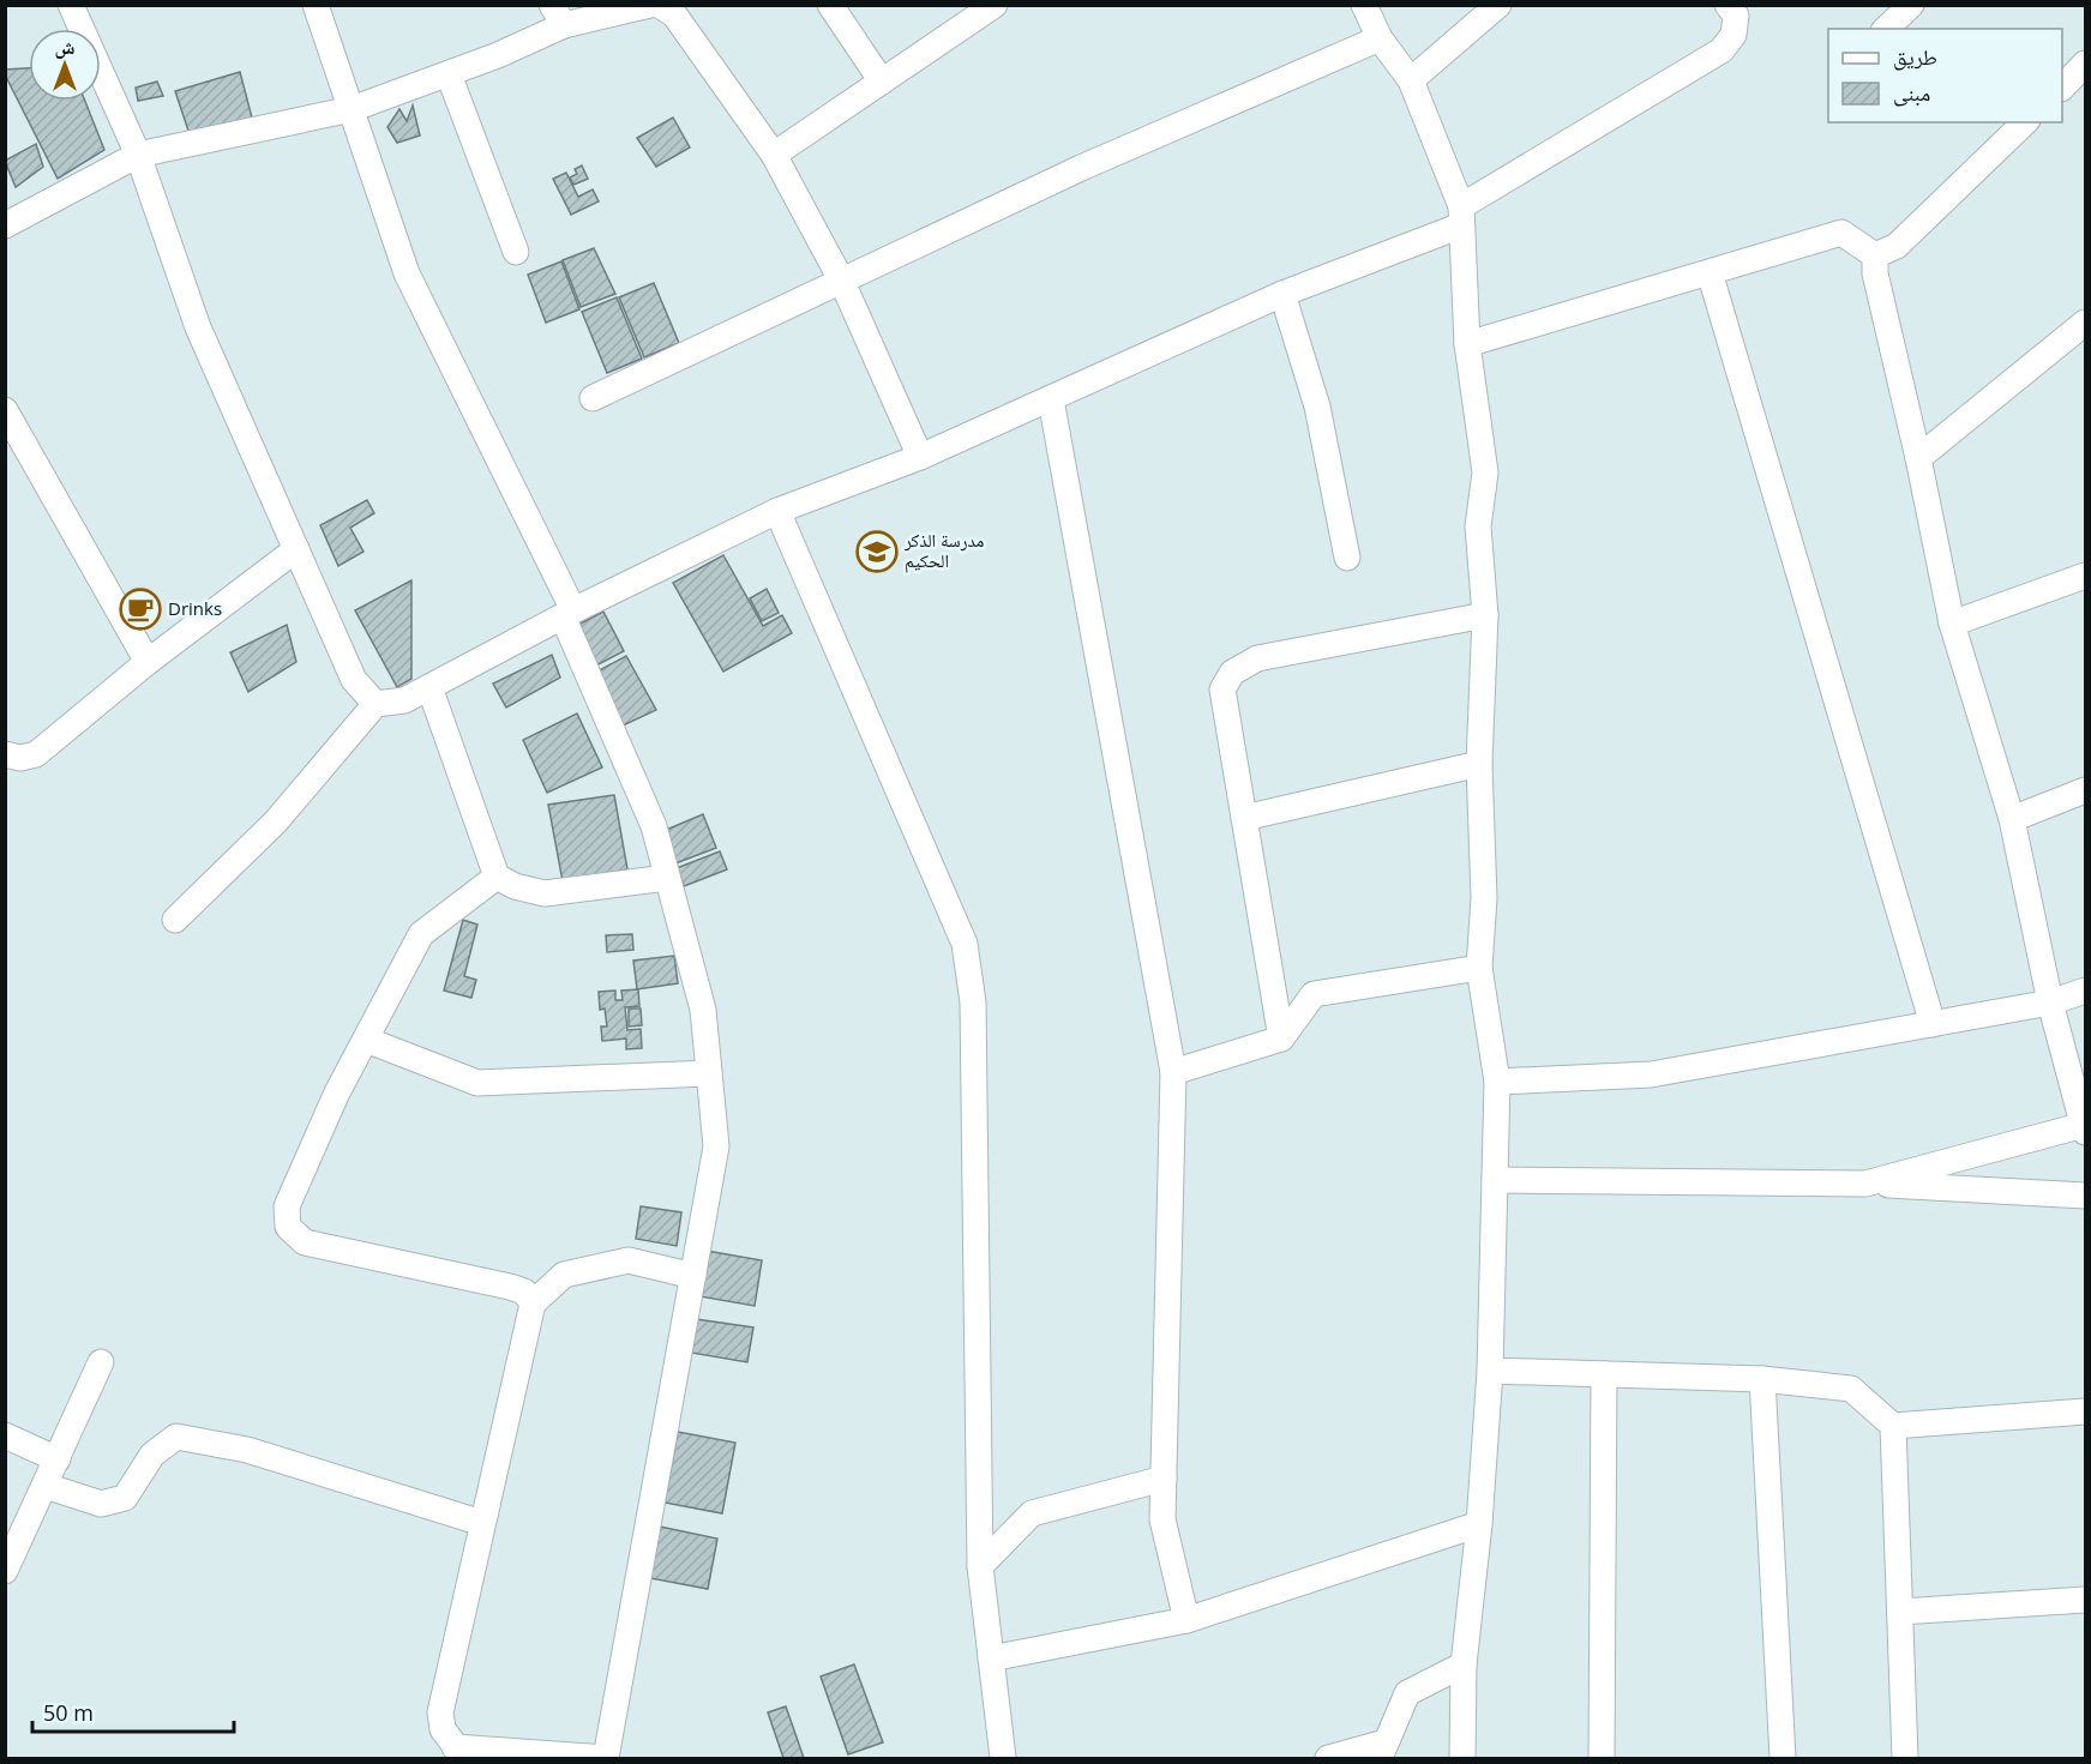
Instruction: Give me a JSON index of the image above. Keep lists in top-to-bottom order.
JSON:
{
  "places": {
    "school or university": ["مدرسة الذكر الحكيم"],
    "cafe": ["Drinks"]
  },
  "legend": ["طريق", "مبنى"],
  "scale_bar": "50 m",
  "north": "top"
}
